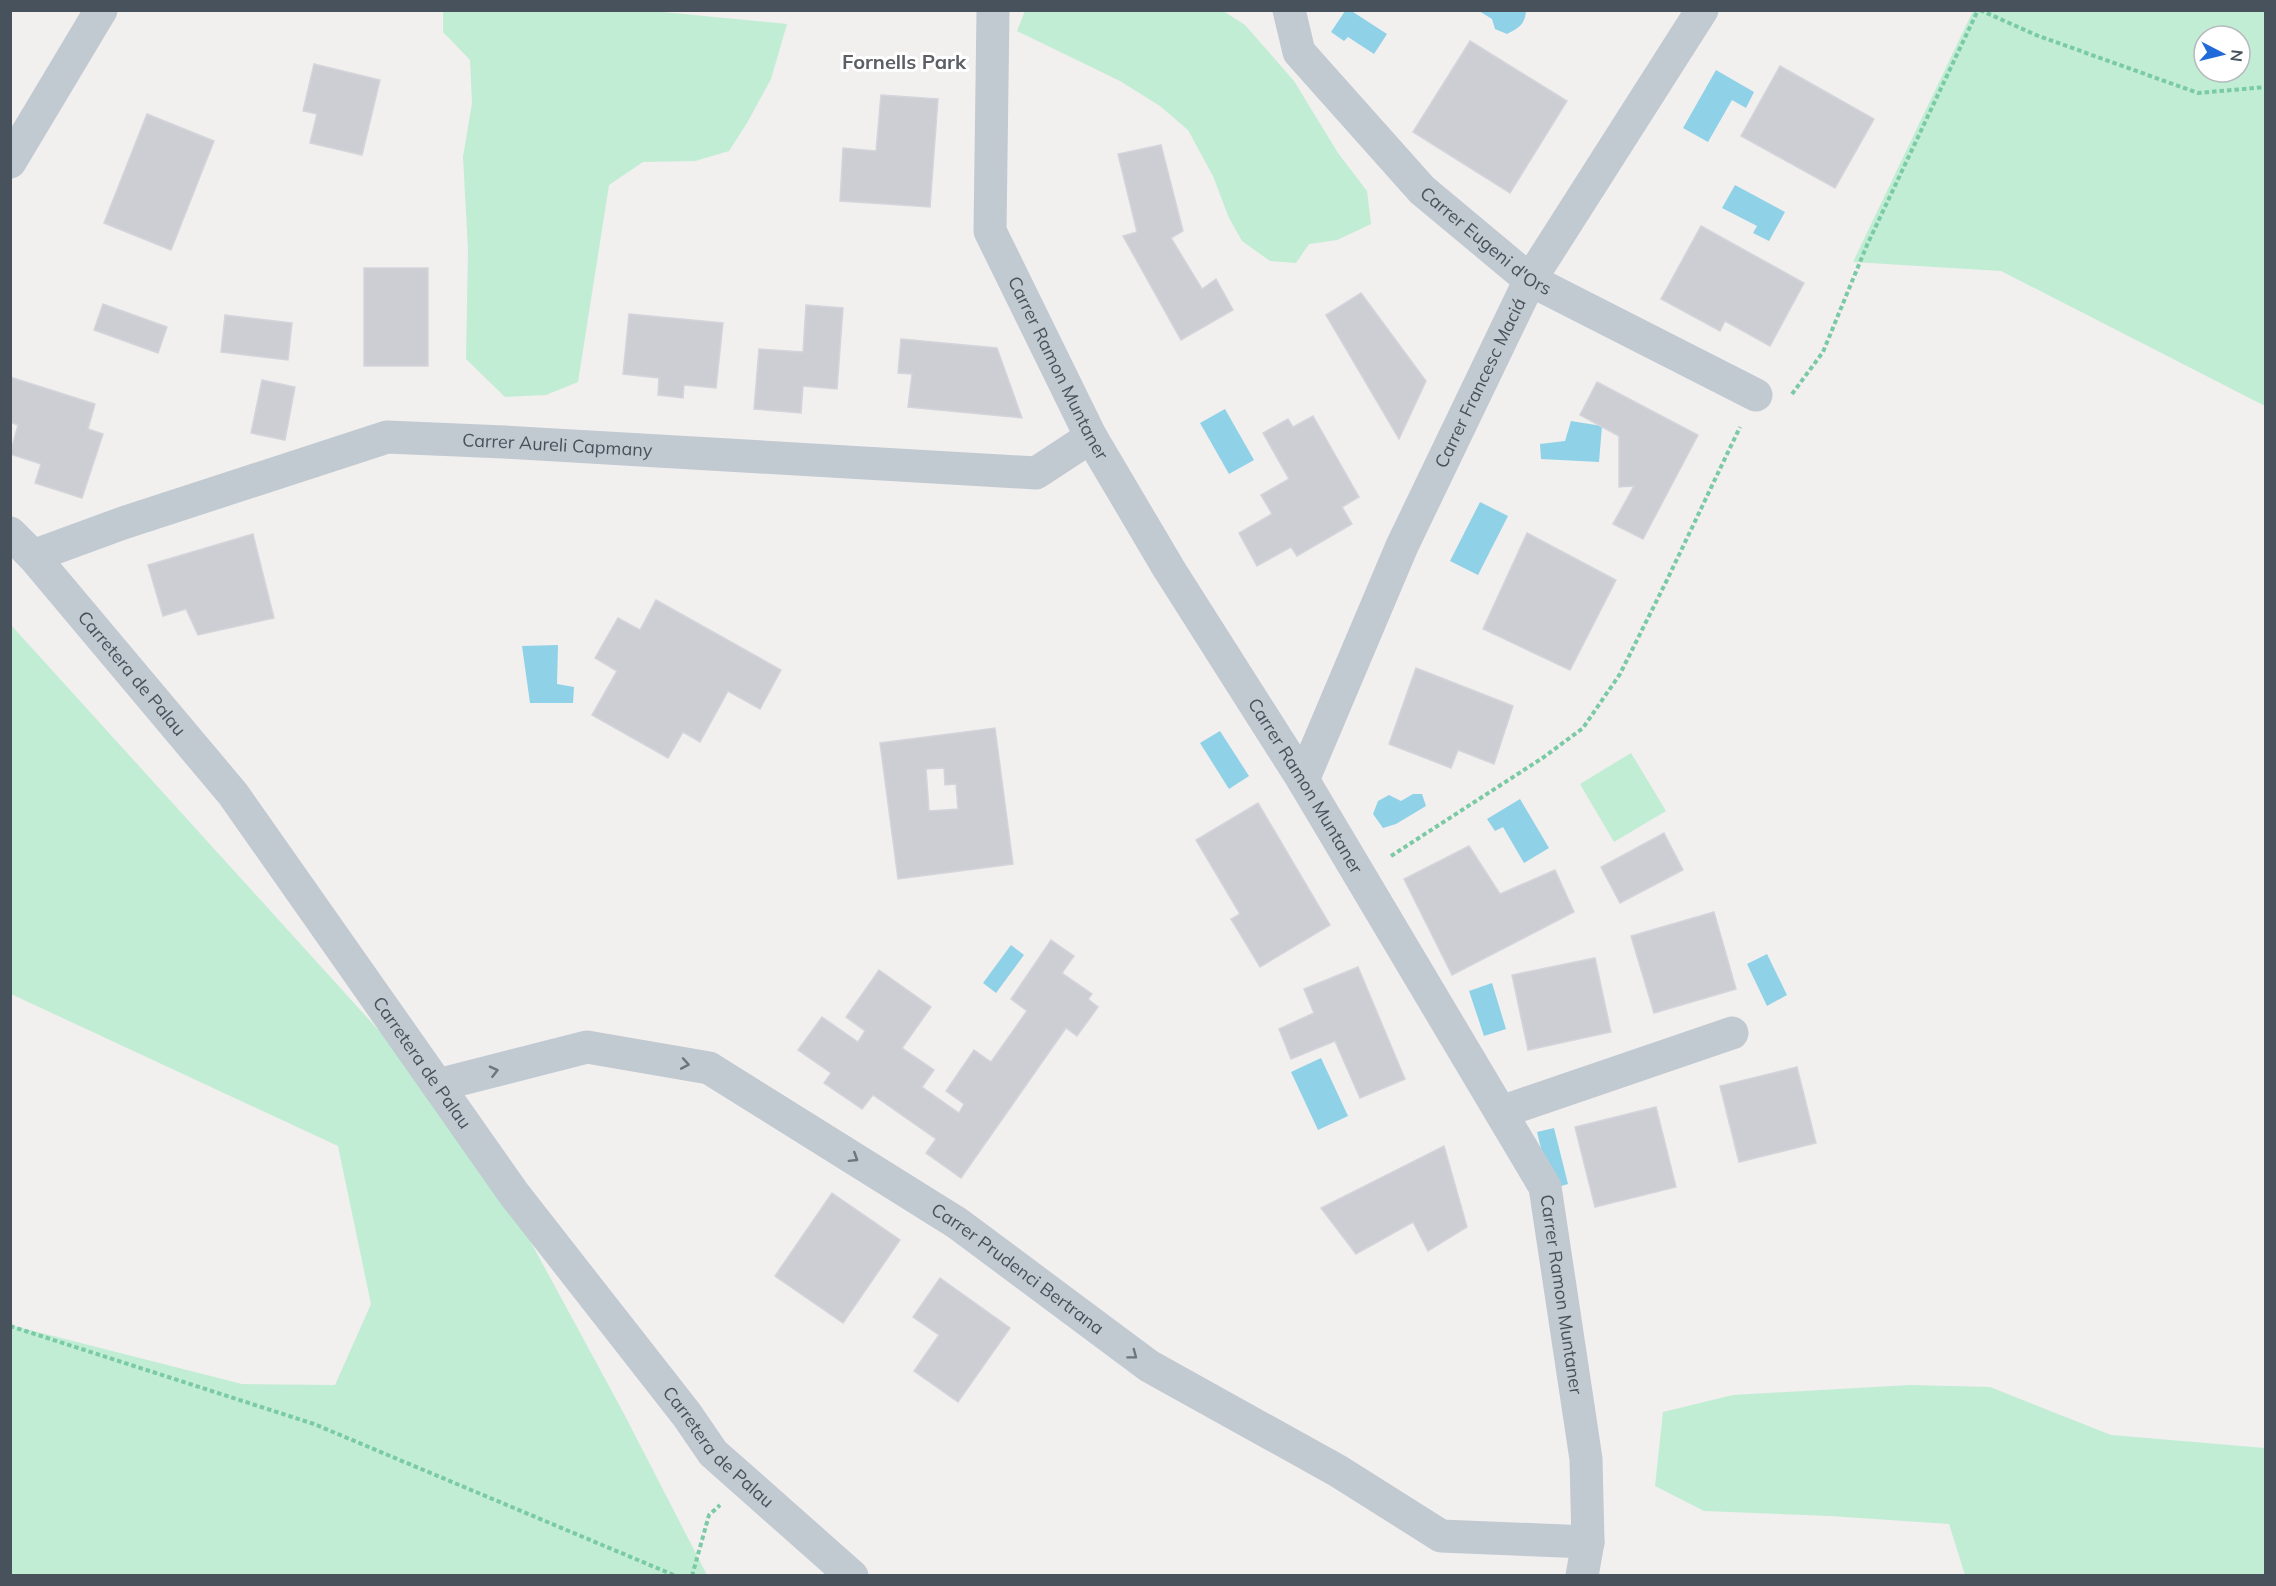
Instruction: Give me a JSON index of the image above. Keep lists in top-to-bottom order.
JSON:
{
  "streets": {
    "street": [
      "Carrer Eugeni d'Ors",
      "Carrer Ramon Muntaner",
      "Carrer Francesc Maciá",
      "Carrer Aureli Capmany",
      "Carretera de Palau",
      "Carrer Prudenci Bertrana"
    ]
  },
  "crossings": [
    ["Carrer Eugeni d'Ors", "Carrer Francesc Maciá"],
    ["Carrer Ramon Muntaner", "Carrer Francesc Maciá"],
    ["Carrer Ramon Muntaner", "Carrer Aureli Capmany"],
    ["Carrer Ramon Muntaner", "Carrer Prudenci Bertrana"],
    ["Carrer Aureli Capmany", "Carretera de Palau"],
    ["Carretera de Palau", "Carrer Prudenci Bertrana"]
  ],
  "one_way": ["Carrer Prudenci Bertrana"],
  "districts": ["Fornells Park"],
  "north": "right"
}
